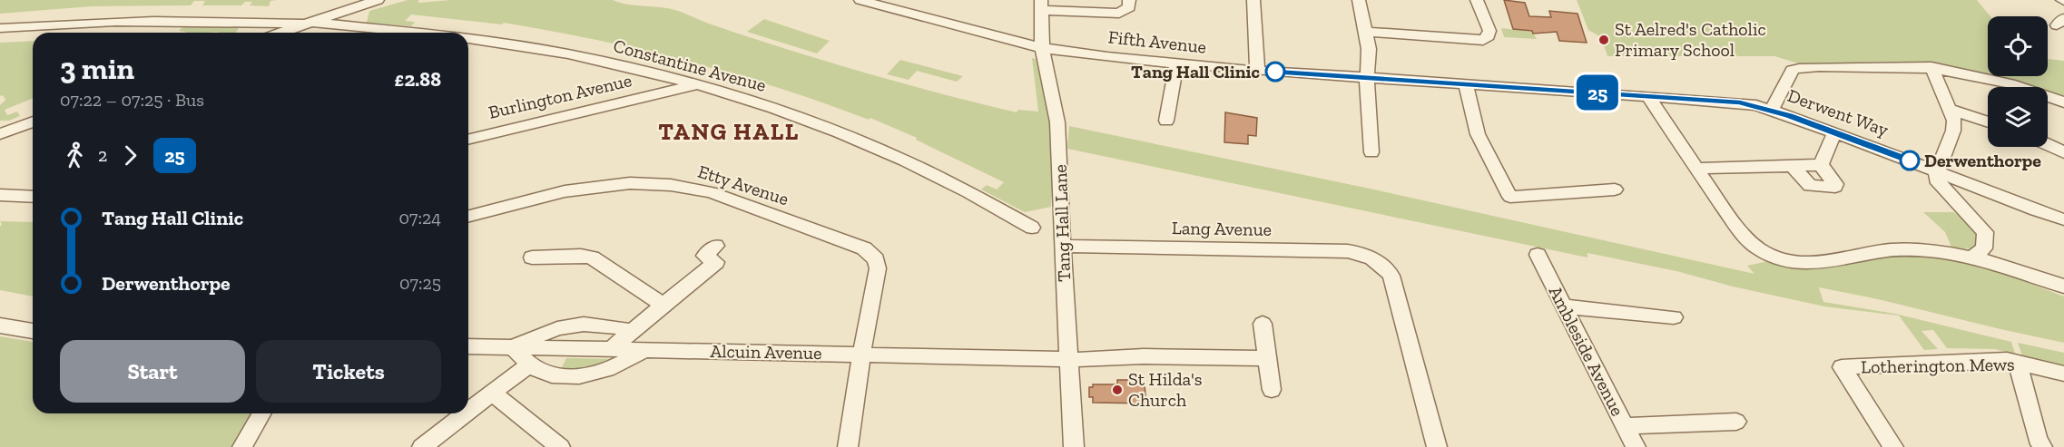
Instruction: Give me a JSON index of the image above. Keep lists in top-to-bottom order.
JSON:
{
  "streets": {
    "street": [
      "Fifth Avenue",
      "Constantine Avenue",
      "Burlington Avenue",
      "Derwent Way",
      "Etty Avenue",
      "Tang Hall Lane",
      "Lang Avenue",
      "Ambleside Avenue",
      "Alcuin Avenue",
      "Lotherington Mews"
    ]
  },
  "crossings": [
    ["Fifth Avenue", "Derwent Way"],
    ["Fifth Avenue", "Tang Hall Lane"],
    ["Constantine Avenue", "Burlington Avenue"],
    ["Etty Avenue", "Alcuin Avenue"],
    ["Tang Hall Lane", "Lang Avenue"],
    ["Tang Hall Lane", "Alcuin Avenue"]
  ],
  "districts": ["TANG HALL"],
  "places": [
    "St Aelred's Catholic Primary School",
    "Tang Hall Clinic",
    "Derwenthorpe",
    "St Hilda's Church"
  ],
  "lines": ["bus line 25"],
  "page": {
    "on_map": "25",
    "heading": ["3 min", "07:22 – 07:25 · Bus", "£2.88"],
    "legs": ["2", "25"],
    "list": [
      {
        "name": "Tang Hall Clinic",
        "value": "07:24"
      },
      {
        "name": "Derwenthorpe",
        "value": "07:25"
      }
    ],
    "buttons": ["Start", "Tickets"]
  }
}
